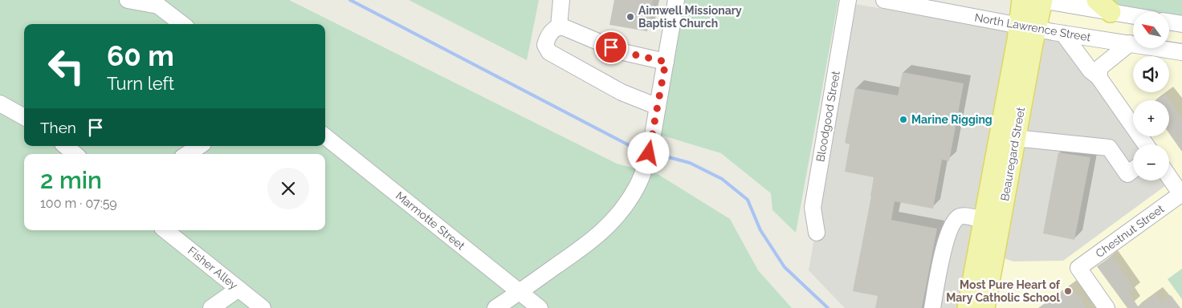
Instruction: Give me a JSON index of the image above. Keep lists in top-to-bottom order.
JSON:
{
  "streets": {
    "main road": ["Beauregard Street"],
    "street": [
      "North Lawrence Street",
      "Bloodgood Street",
      "Marmotte Street",
      "Chestnut Street",
      "Fisher Alley"
    ]
  },
  "crossings": [
    ["North Lawrence Street", "Beauregard Street"]
  ],
  "places": ["Aimwell Missionary Baptist Church", "Marine Rigging", "Most Pure Heart of Mary Catholic School"],
  "north": "top left",
  "page": {
    "map_buttons": ["+", "−"],
    "turn": ["60 m", "Turn left"],
    "then": "Then",
    "heading": ["2 min", "100 m · 07:59"]
  }
}
